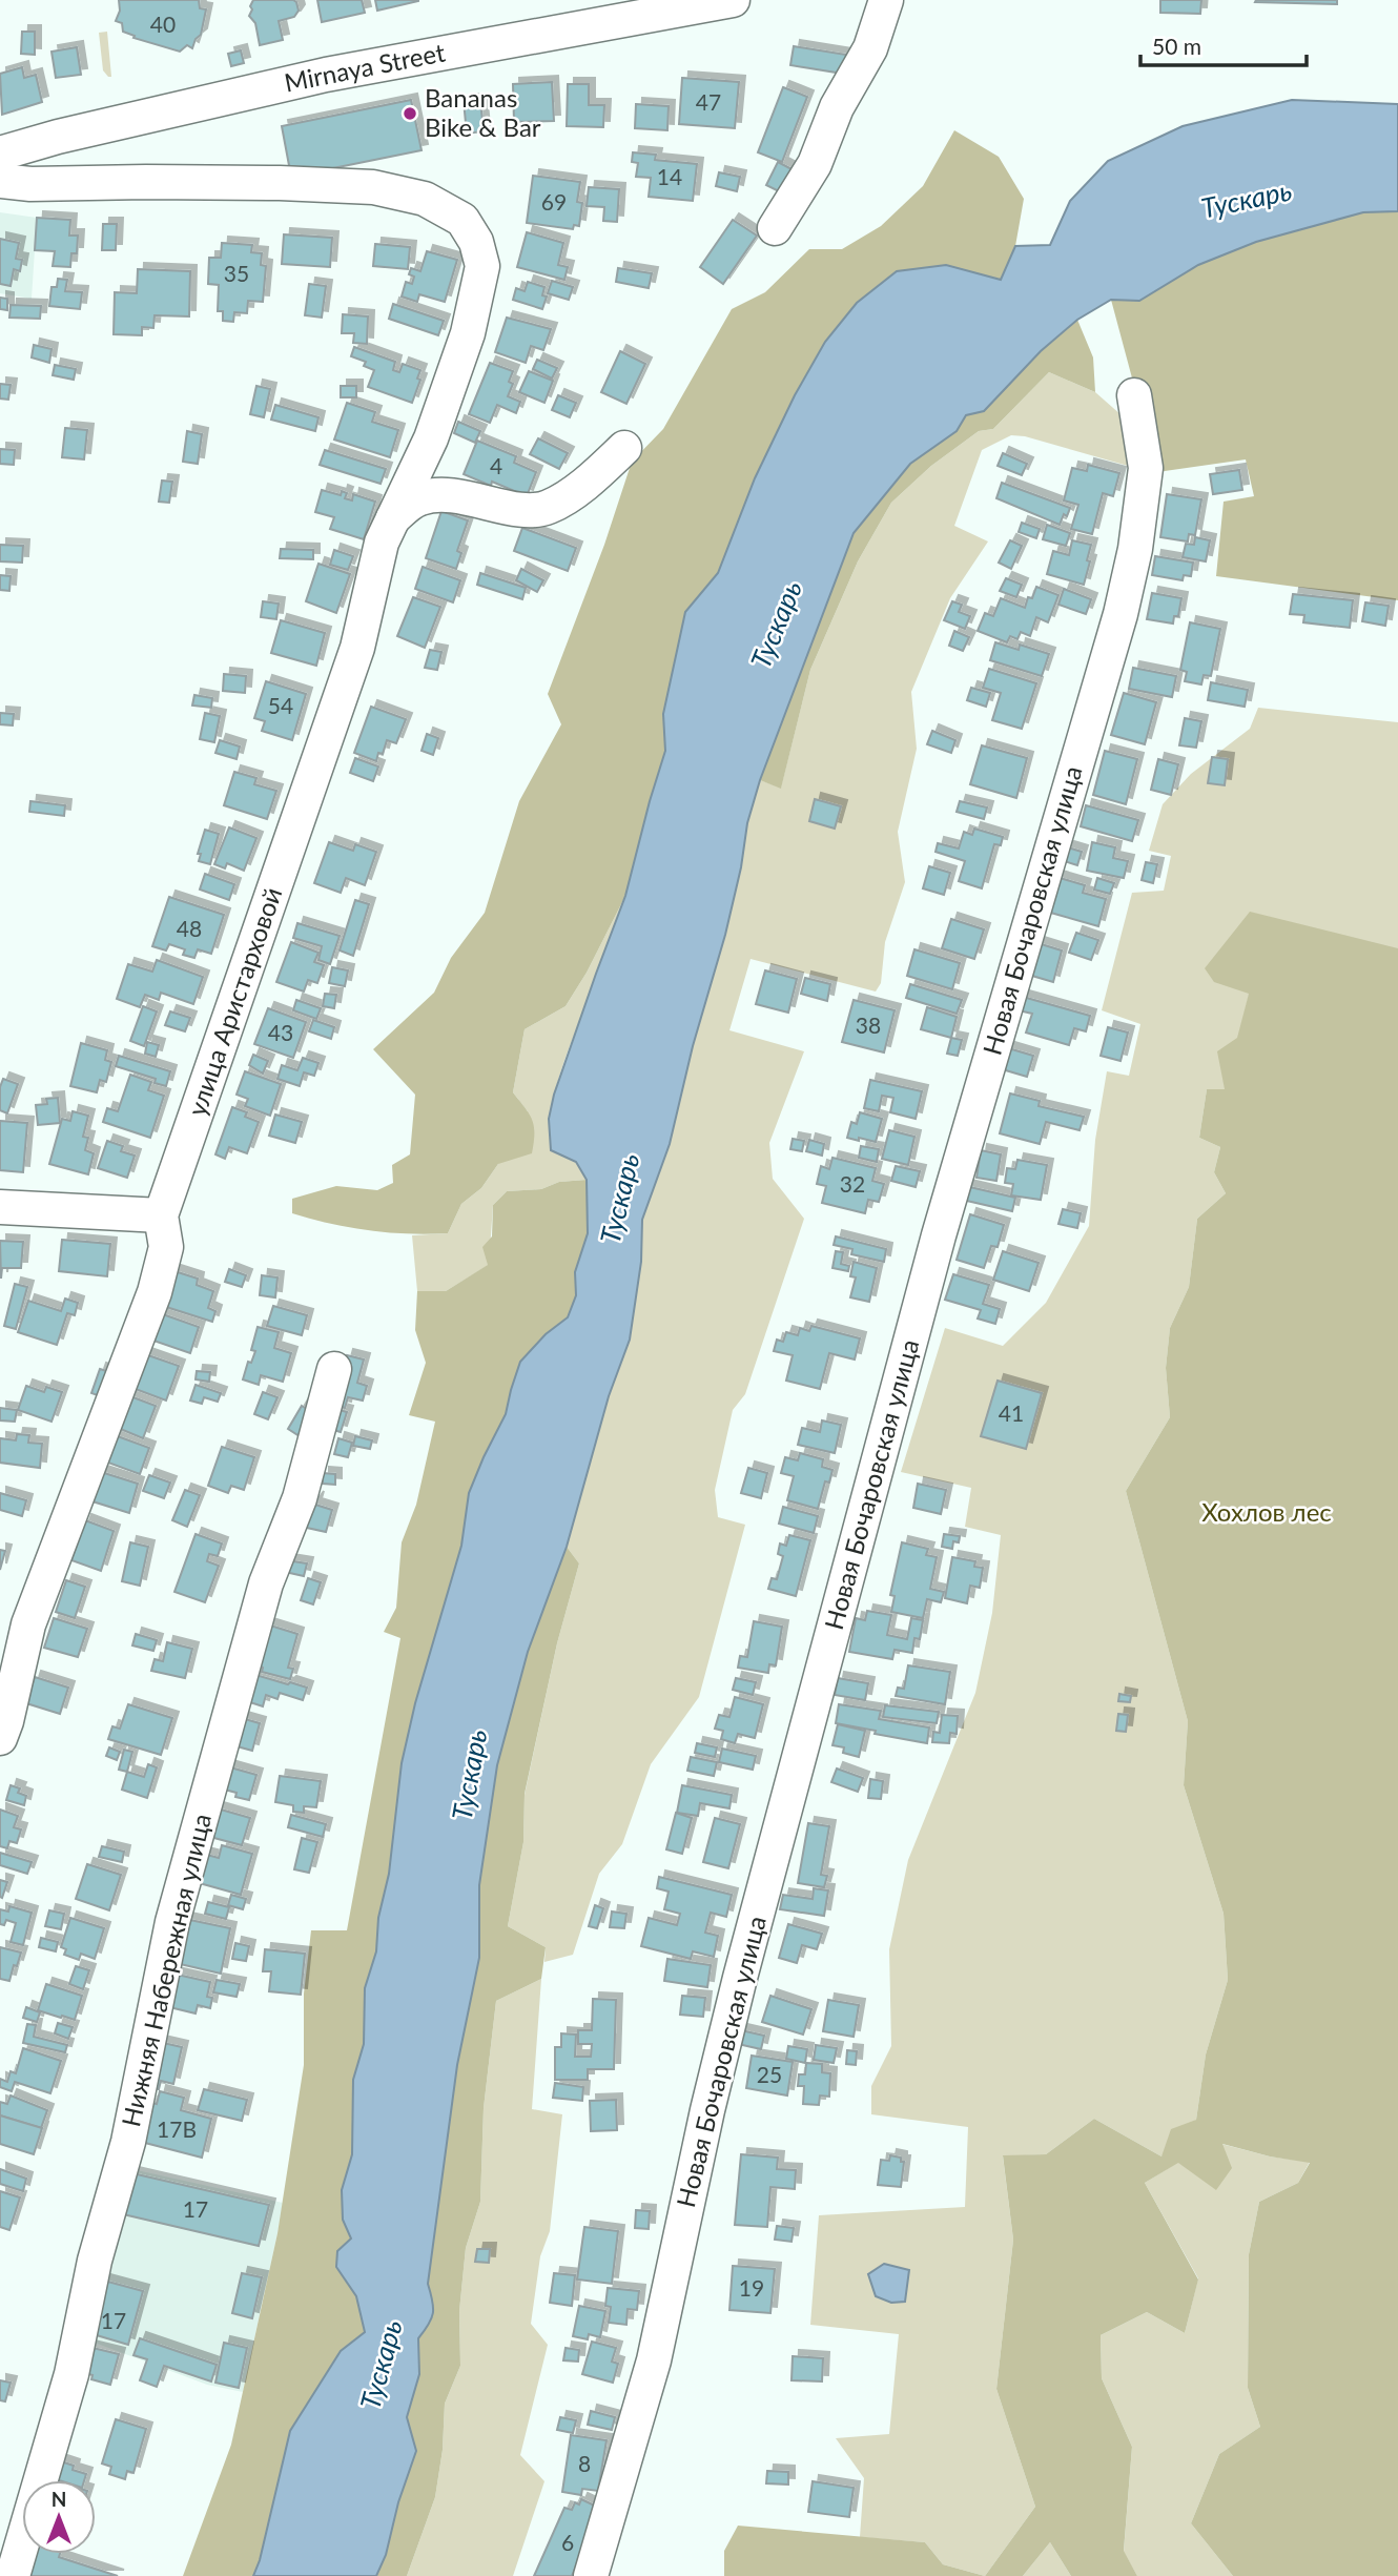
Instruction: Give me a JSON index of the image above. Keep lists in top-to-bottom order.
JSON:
{
  "streets": {
    "street": [
      "Mirnaya Street",
      "Новая Бочаровская улица",
      "улица Аристарховой",
      "Нижняя Набережная улица"
    ]
  },
  "water": ["Тускарь"],
  "parks": ["Хохлов лес"],
  "places": ["Bananas Bike & Bar"],
  "house_numbers": [
    "40",
    "47",
    "14",
    "69",
    "35",
    "4",
    "54",
    "48",
    "38",
    "43",
    "32",
    "41",
    "25",
    "17В",
    "17",
    "19",
    "17",
    "8",
    "6"
  ],
  "scale_bar": "50 m",
  "north": "top"
}
